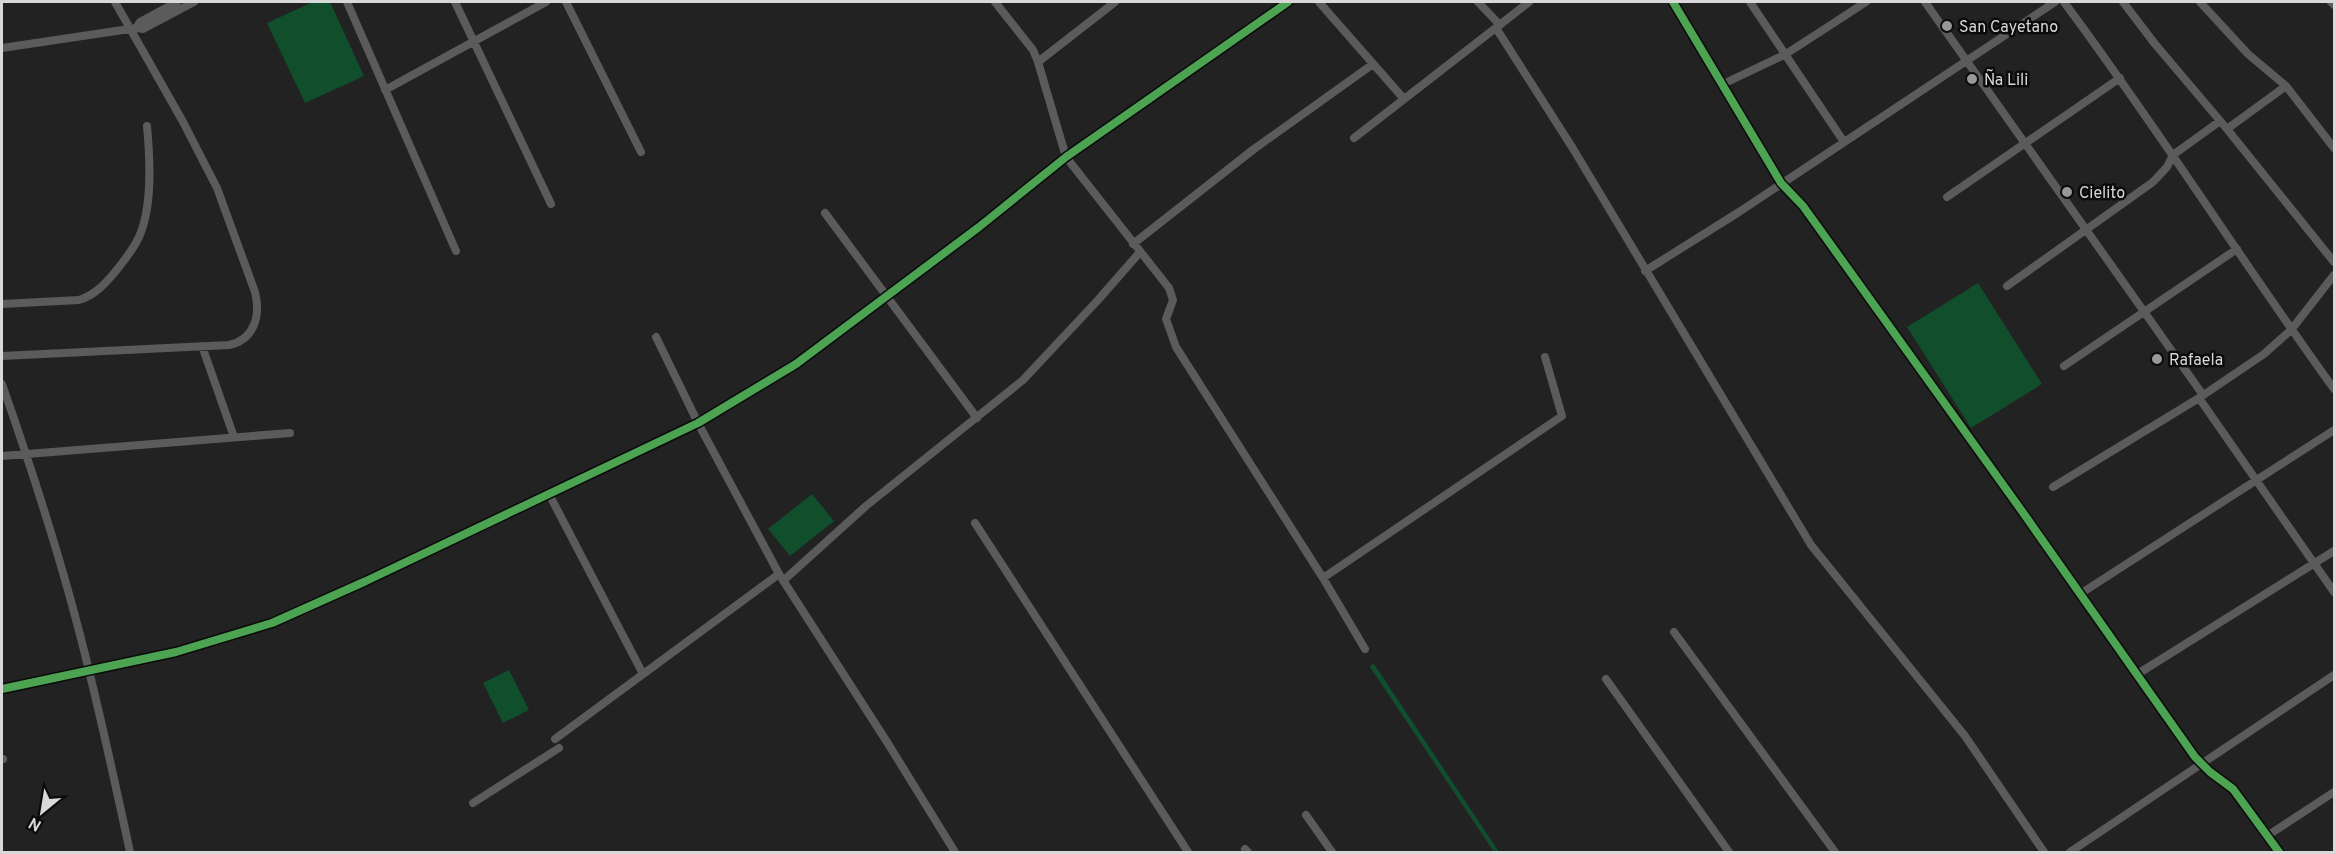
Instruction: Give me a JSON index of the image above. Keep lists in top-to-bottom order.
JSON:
{
  "places": [
    "San Cayetano",
    "Ña Lili",
    "Cielito",
    "Rafaela"
  ],
  "north": "bottom left"
}
